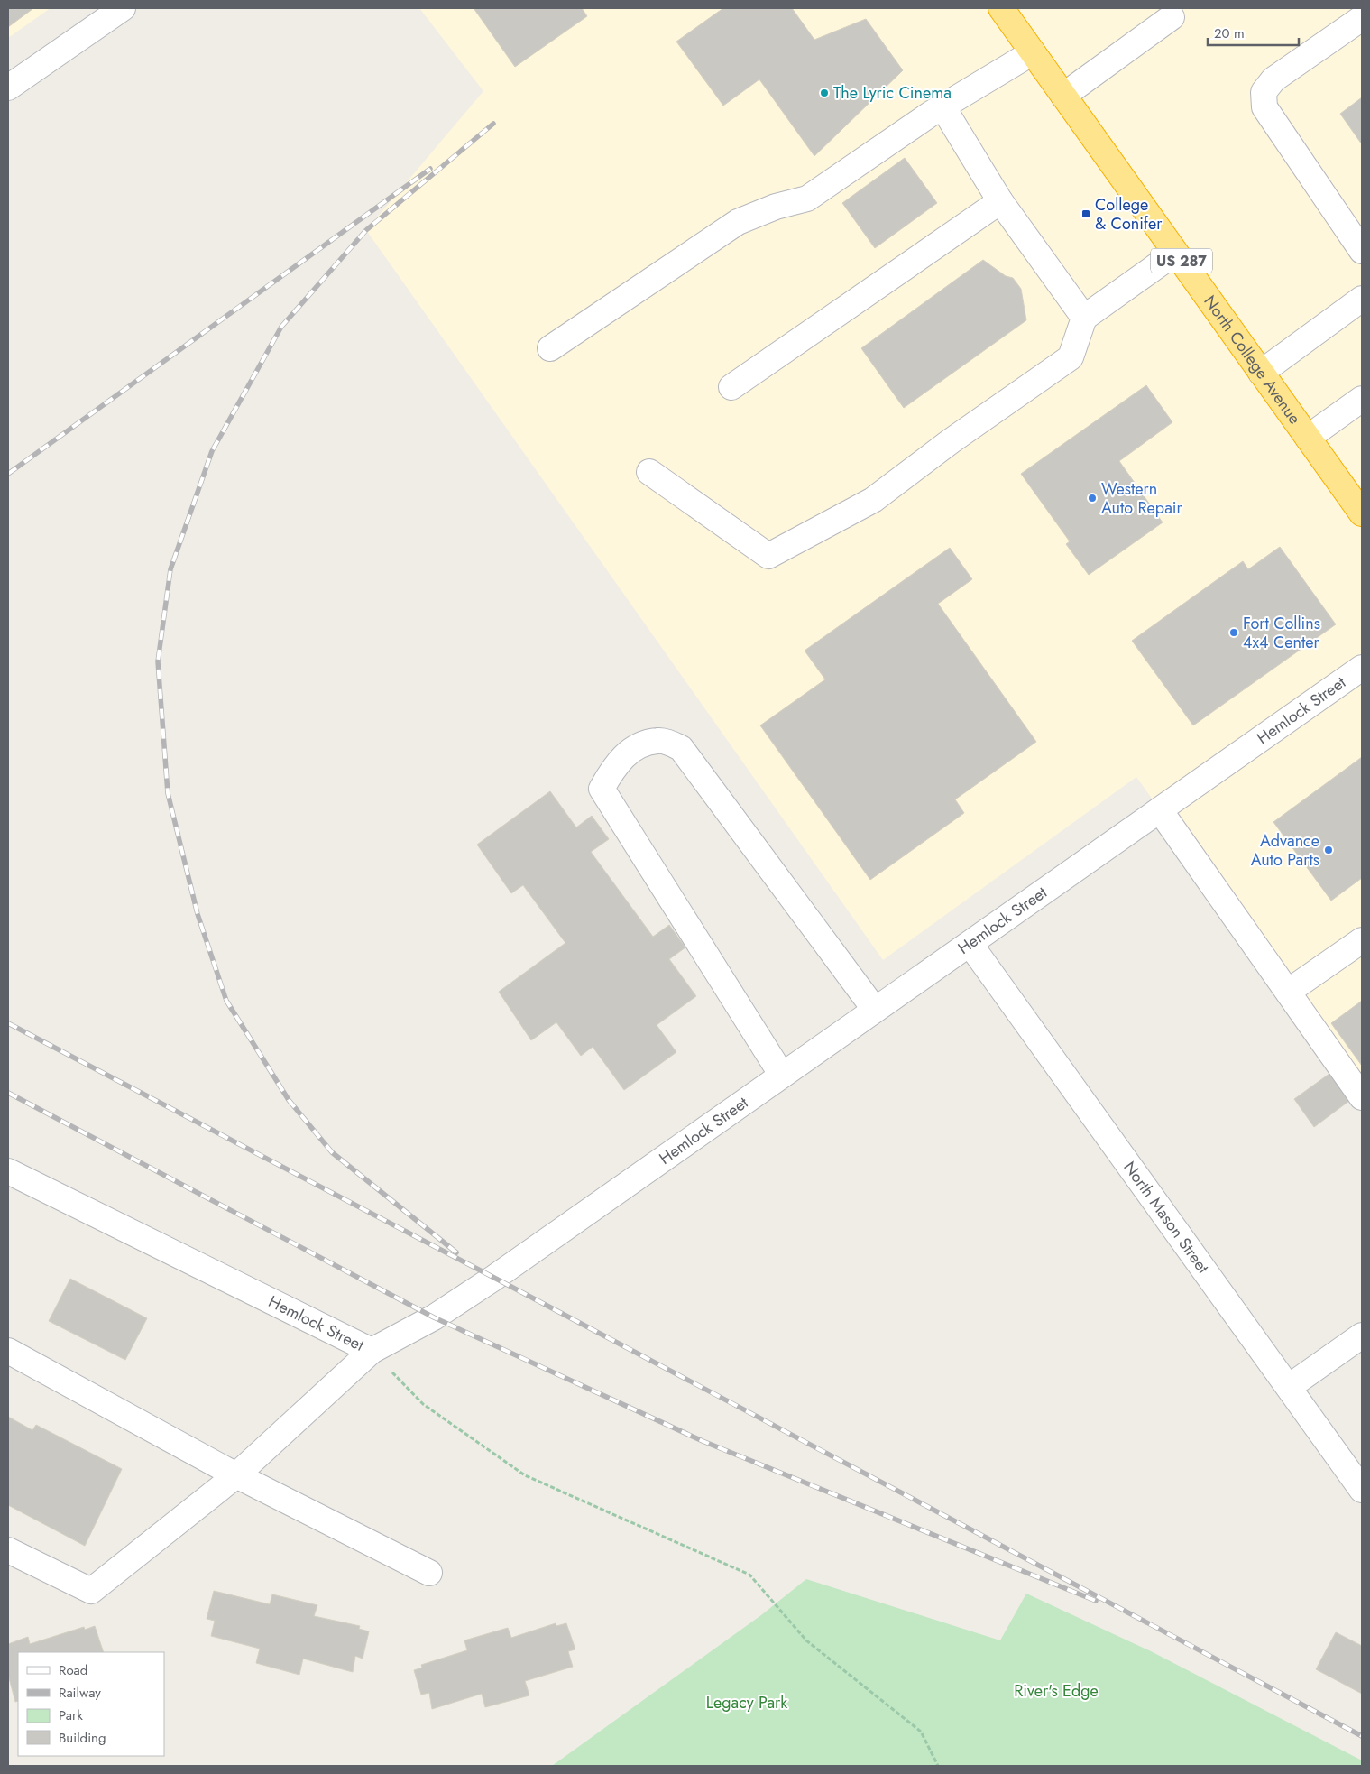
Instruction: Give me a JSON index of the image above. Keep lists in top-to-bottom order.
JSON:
{
  "streets": {
    "highway": ["US 287", "North College Avenue"],
    "street": ["Hemlock Street", "North Mason Street"]
  },
  "crossings": [
    ["Hemlock Street", "North Mason Street"]
  ],
  "parks": ["River's Edge", "Legacy Park"],
  "places": {
    "other": [
      "The Lyric Cinema",
      "Western Auto Repair",
      "Fort Collins 4x4 Center",
      "Advance Auto Parts"
    ],
    "transit": ["College & Conifer"]
  },
  "legend": [
    "Road",
    "Railway",
    "Park",
    "Building"
  ],
  "scale_bar": "20 m"
}
